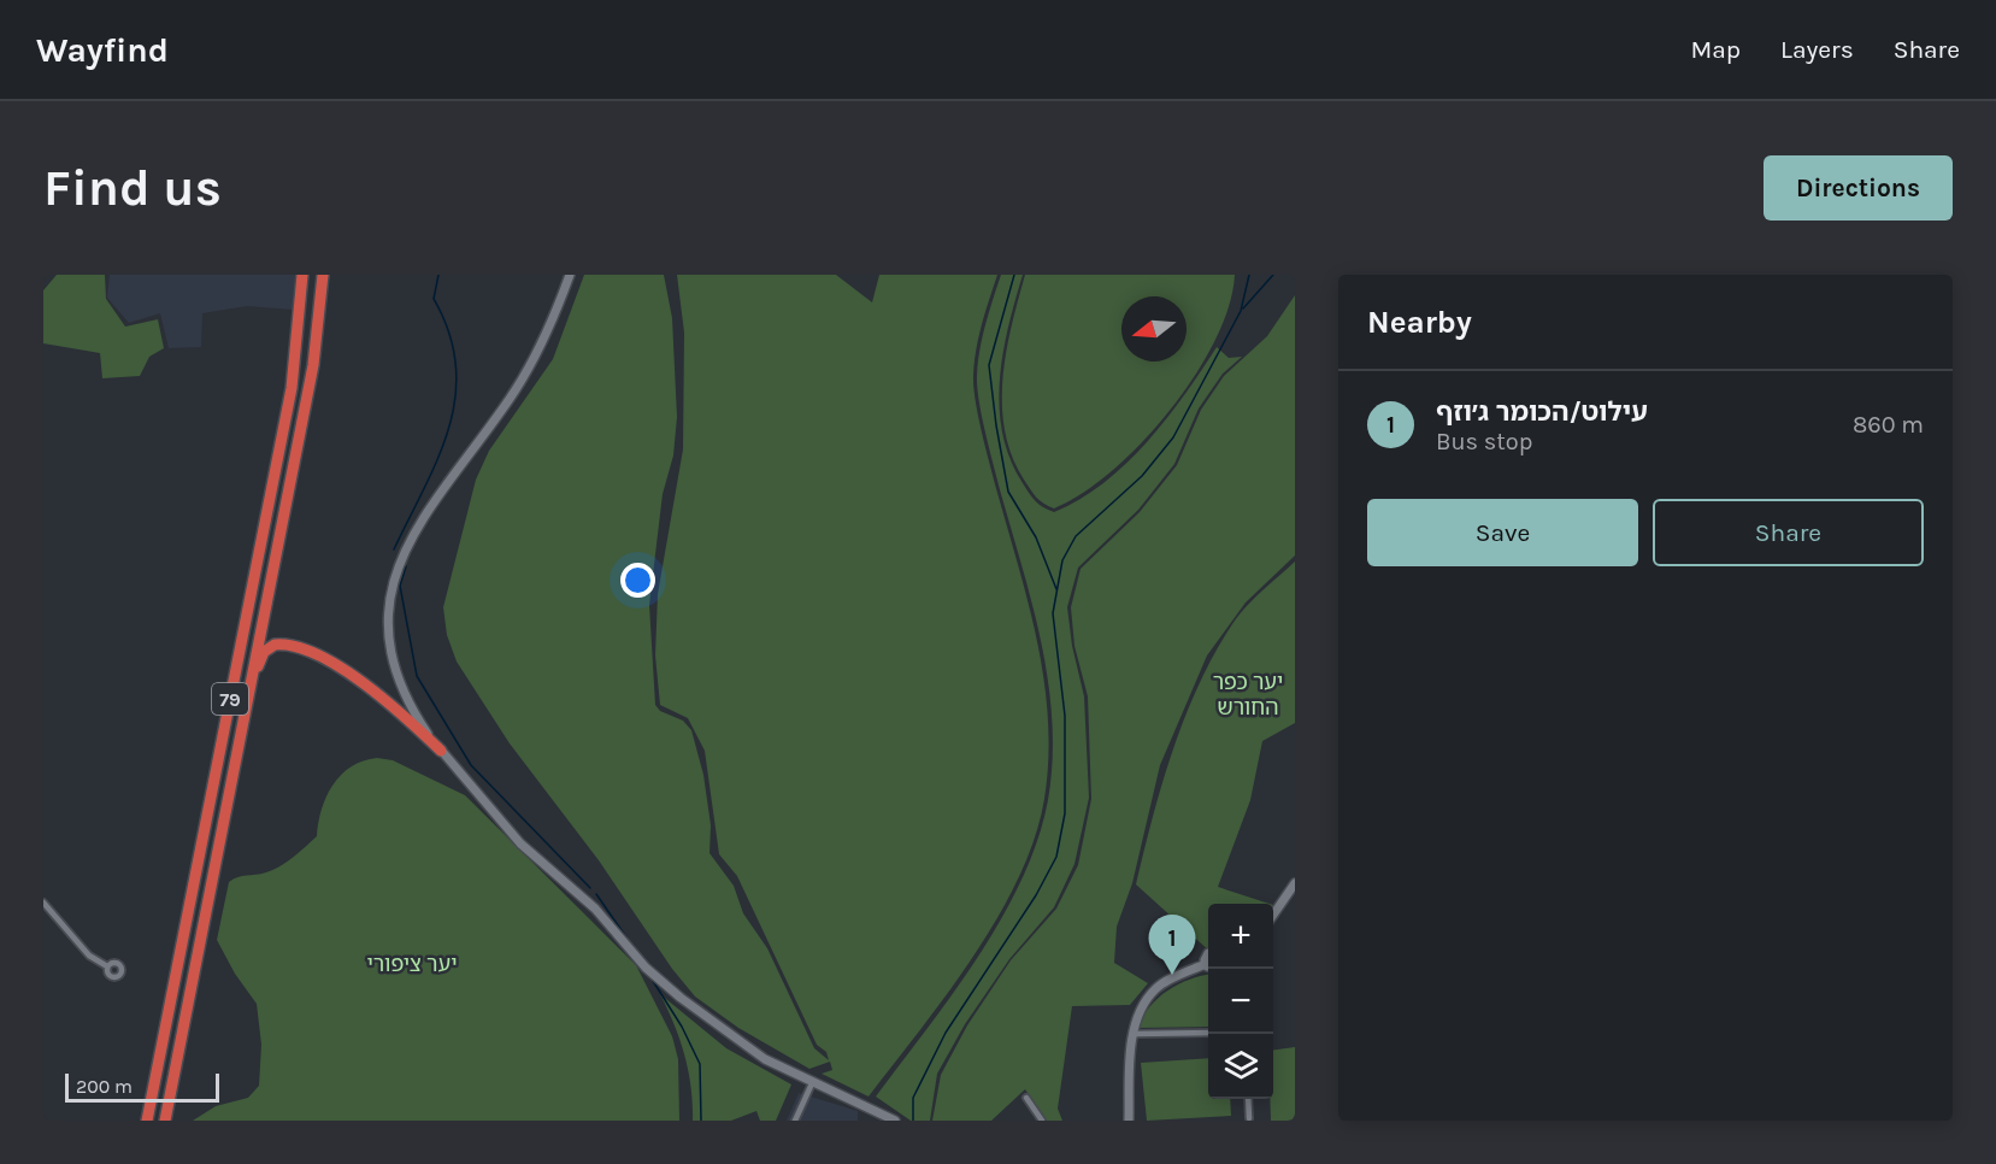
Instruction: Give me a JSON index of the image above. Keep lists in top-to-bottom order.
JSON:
{
  "streets": {
    "highway": ["79"]
  },
  "parks": ["יער כפר החורש", "יער ציפורי"],
  "scale_bar": "200 m",
  "north": "left",
  "page": {
    "header": "Wayfind",
    "nav": ["Map", "Layers", "Share"],
    "buttons": [
      "Directions",
      ["Save", "Share"]
    ],
    "title": "Find us",
    "heading": "Nearby",
    "list": [
      {
        "mark": "1",
        "name": "עילוט/הכומר ג׳וזף",
        "note": "Bus stop",
        "value": "860 m"
      }
    ],
    "map_buttons": ["+", "−"],
    "pins": "1",
    "scale": "200 m"
  }
}
